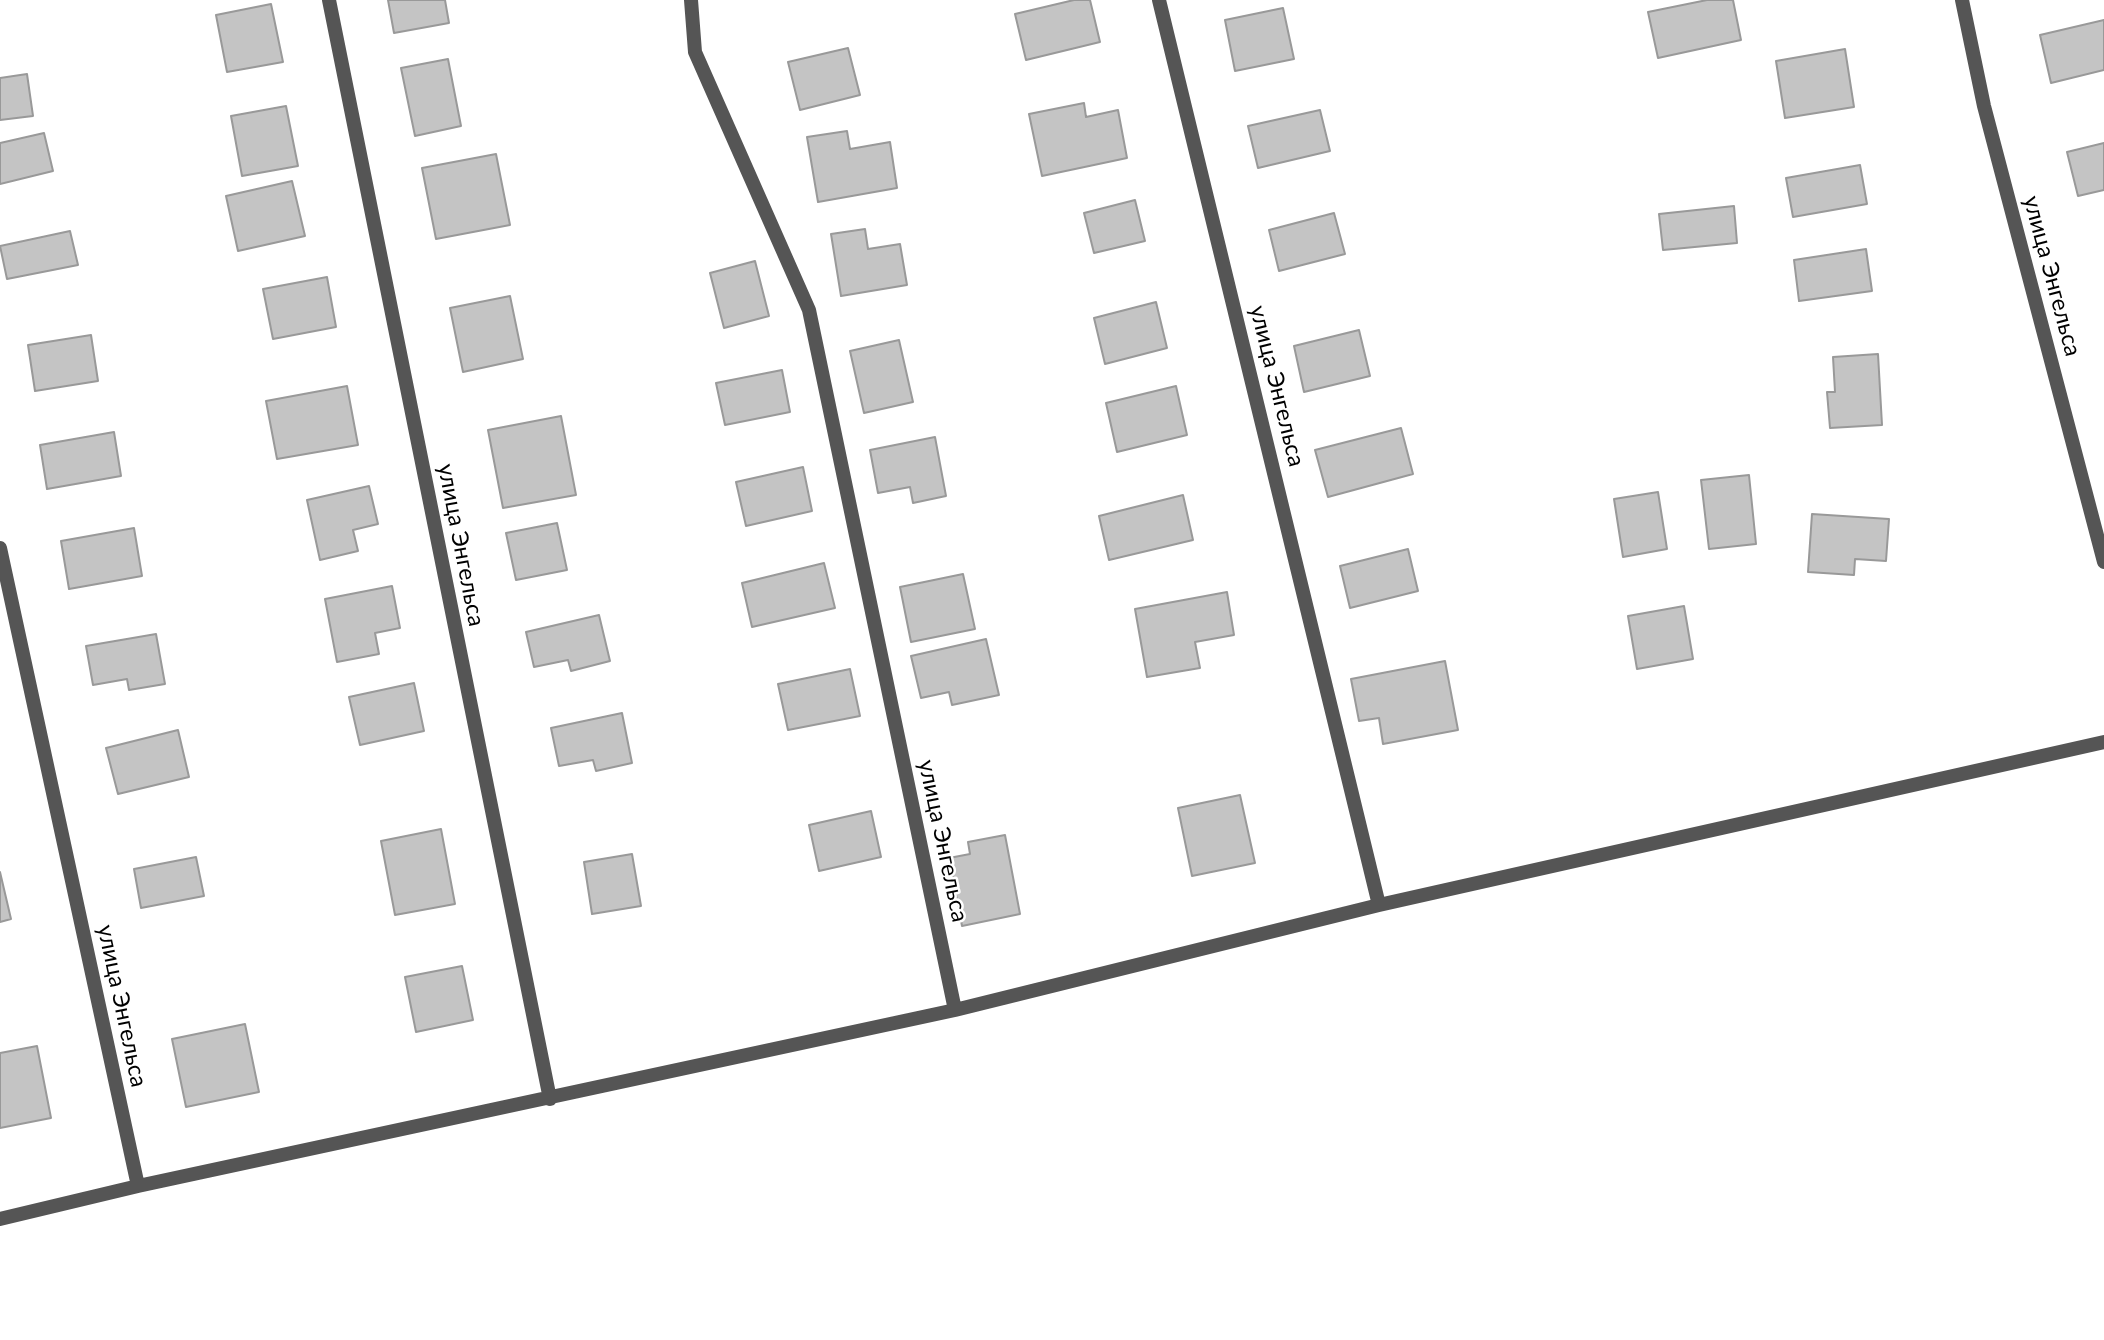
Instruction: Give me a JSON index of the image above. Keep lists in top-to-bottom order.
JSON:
{
  "streets": {
    "street": ["улица Энгельса"]
  }
}
